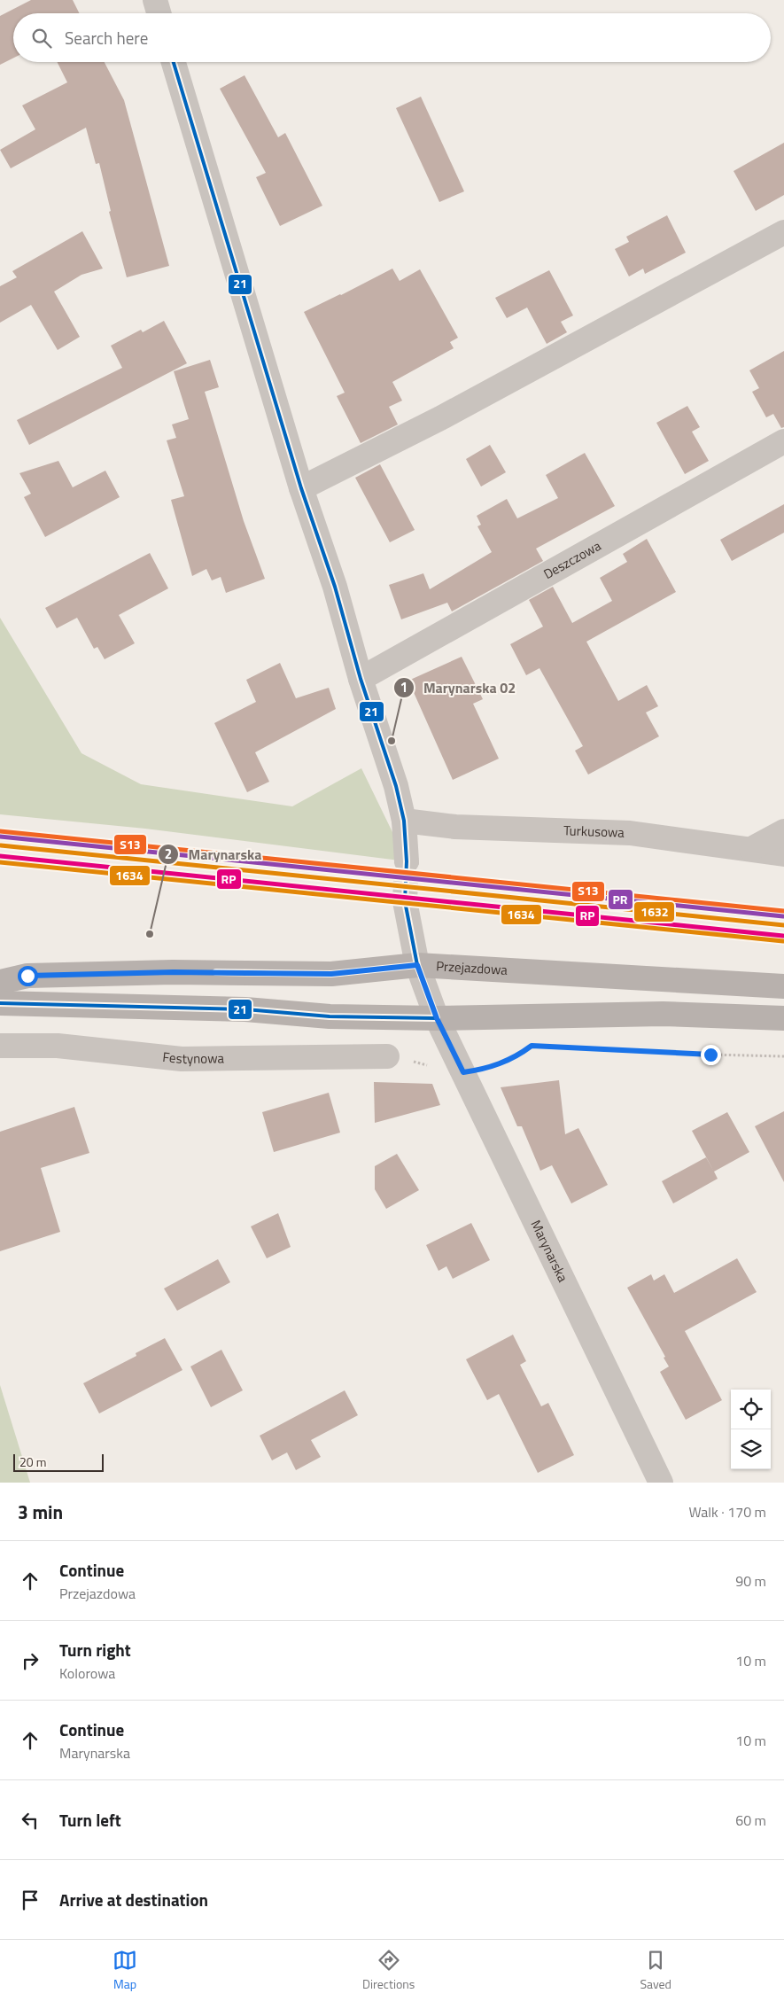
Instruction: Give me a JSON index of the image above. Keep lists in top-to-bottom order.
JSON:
{
  "streets": {
    "main road": ["Przejazdowa"],
    "street": [
      "Deszczowa",
      "Turkusowa",
      "Festynowa",
      "Marynarska"
    ]
  },
  "crossings": [
    ["Przejazdowa", "Marynarska"]
  ],
  "places": ["Marynarska 02", "Marynarska"],
  "lines": [
    "transit line 21",
    "transit line S13",
    "transit line PR",
    "transit line 1632",
    "transit line RP",
    "transit line 1634"
  ],
  "scale_bar": "20 m",
  "page": {
    "search": "Search here",
    "scale": "20 m",
    "heading": ["3 min", "Walk · 170 m"],
    "list": [
      ["Continue", "Przejazdowa", "90 m"],
      ["Turn right", "Kolorowa", "10 m"],
      ["Continue", "Marynarska", "10 m"],
      ["Turn left", "60 m"],
      "Arrive at destination"
    ],
    "nav": ["Map", "Directions", "Saved"]
  }
}
